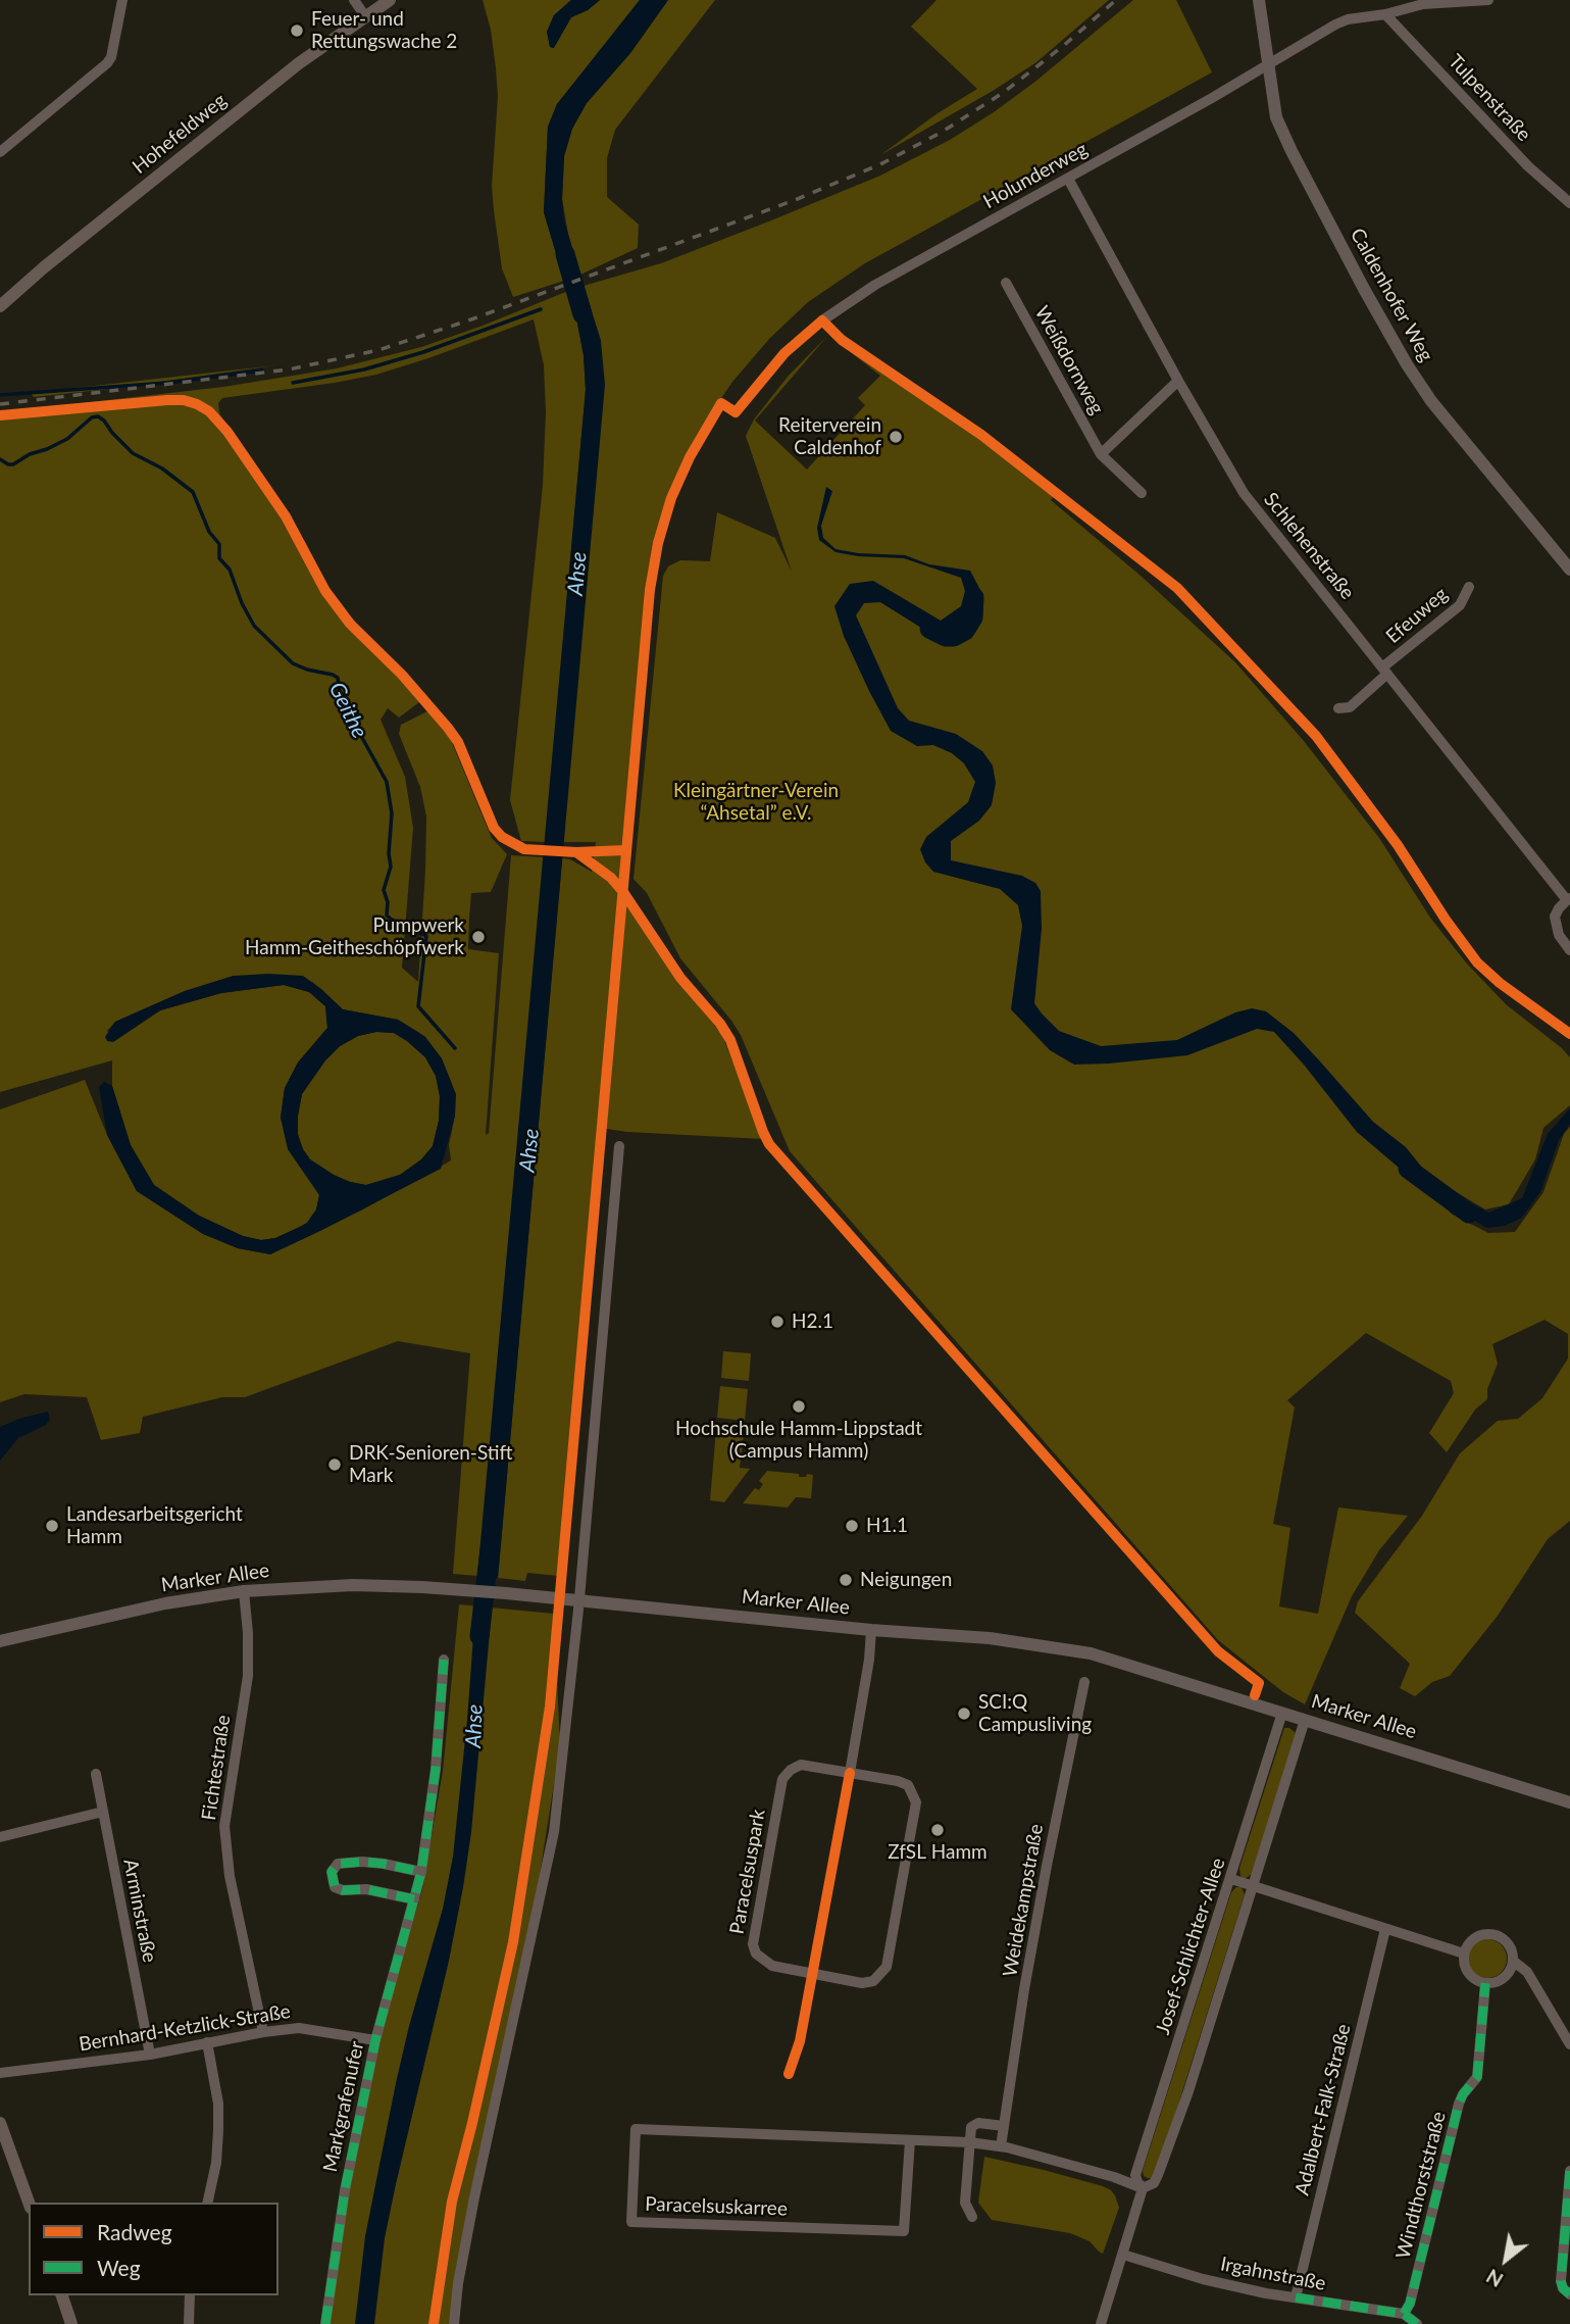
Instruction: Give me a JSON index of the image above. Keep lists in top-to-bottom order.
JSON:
{
  "streets": {
    "main road": ["Hohefeldweg"],
    "street": [
      "Tulpenstraße",
      "Holunderweg",
      "Caldenhofer Weg",
      "Weißdornweg",
      "Schlehenstraße",
      "Efeuweg",
      "Marker Allee",
      "Fichtestraße",
      "Paracelsuspark",
      "Weidekampstraße",
      "Arminstraße",
      "Josef-Schlichter-Allee",
      "Bernhard-Ketzlick-Straße",
      "Markgrafenufer",
      "Adalbert-Falk-Straße",
      "Windthorststraße",
      "Paracelsuskarree",
      "Irgahnstraße"
    ]
  },
  "crossings": [
    ["Tulpenstraße", "Holunderweg"],
    ["Holunderweg", "Caldenhofer Weg"],
    ["Holunderweg", "Schlehenstraße"],
    ["Weißdornweg", "Schlehenstraße"],
    ["Schlehenstraße", "Efeuweg"],
    ["Marker Allee", "Fichtestraße"],
    ["Marker Allee", "Josef-Schlichter-Allee"],
    ["Fichtestraße", "Bernhard-Ketzlick-Straße"],
    ["Weidekampstraße", "Paracelsuskarree"],
    ["Arminstraße", "Bernhard-Ketzlick-Straße"],
    ["Josef-Schlichter-Allee", "Paracelsuskarree"],
    ["Josef-Schlichter-Allee", "Irgahnstraße"],
    ["Bernhard-Ketzlick-Straße", "Markgrafenufer"],
    ["Adalbert-Falk-Straße", "Irgahnstraße"],
    ["Windthorststraße", "Irgahnstraße"]
  ],
  "water": ["Ahse", "Geithe"],
  "parks": ["Kleingärtner-Verein “Ahsetal” e.V."],
  "places": [
    "Feuer- und Rettungswache 2",
    "Reiterverein Caldenhof",
    "Pumpwerk Hamm-Geitheschöpfwerk",
    "H2.1",
    "Hochschule Hamm-Lippstadt (Campus Hamm)",
    "DRK-Senioren-Stift Mark",
    "Landesarbeitsgericht Hamm",
    "H1.1",
    "Neigungen",
    "SCI:Q Campusliving",
    "ZfSL Hamm"
  ],
  "legend": ["Radweg", "Weg"],
  "north": "bottom left"
}
